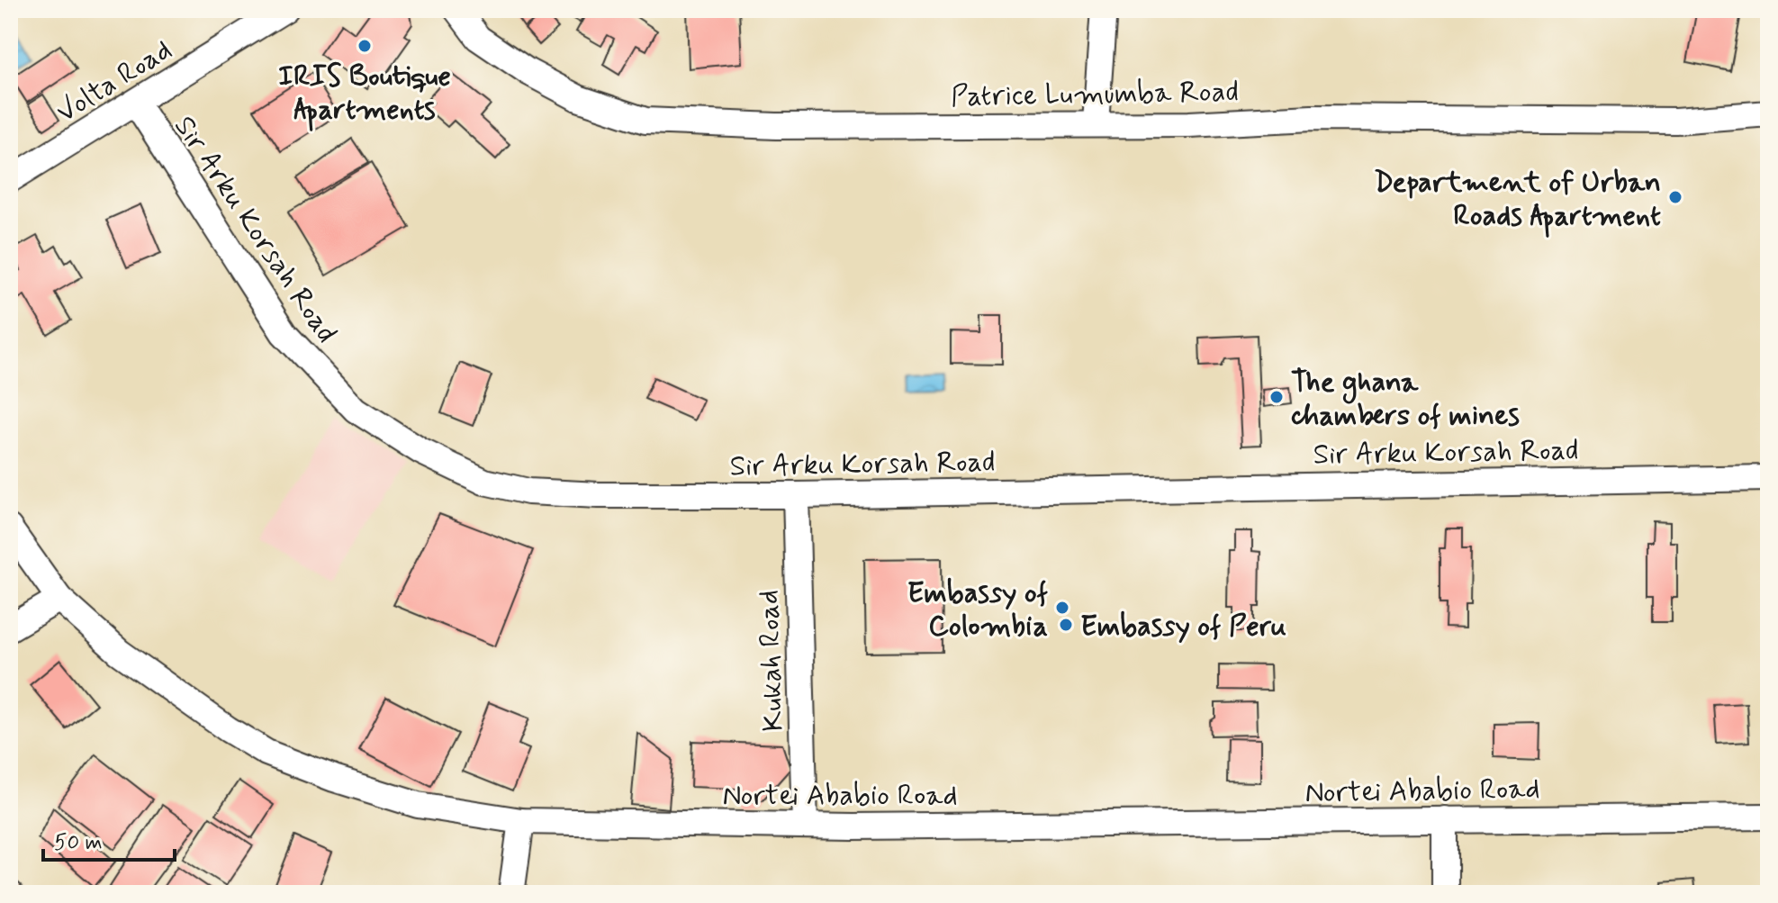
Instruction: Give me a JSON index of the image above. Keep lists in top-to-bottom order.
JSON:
{
  "streets": {
    "street": [
      "Volta Road",
      "Patrice Lumumba Road",
      "Sir Arku Korsah Road",
      "Kukah Road",
      "Nortei Ababio Road"
    ]
  },
  "crossings": [
    ["Volta Road", "Sir Arku Korsah Road"],
    ["Sir Arku Korsah Road", "Kukah Road"],
    ["Kukah Road", "Nortei Ababio Road"]
  ],
  "places": [
    "IRIS Boutique Apartments",
    "Department of Urban Roads Apartment",
    "The ghana chambers of mines",
    "Embassy of Colombia",
    "Embassy of Peru"
  ],
  "scale_bar": "50 m"
}
